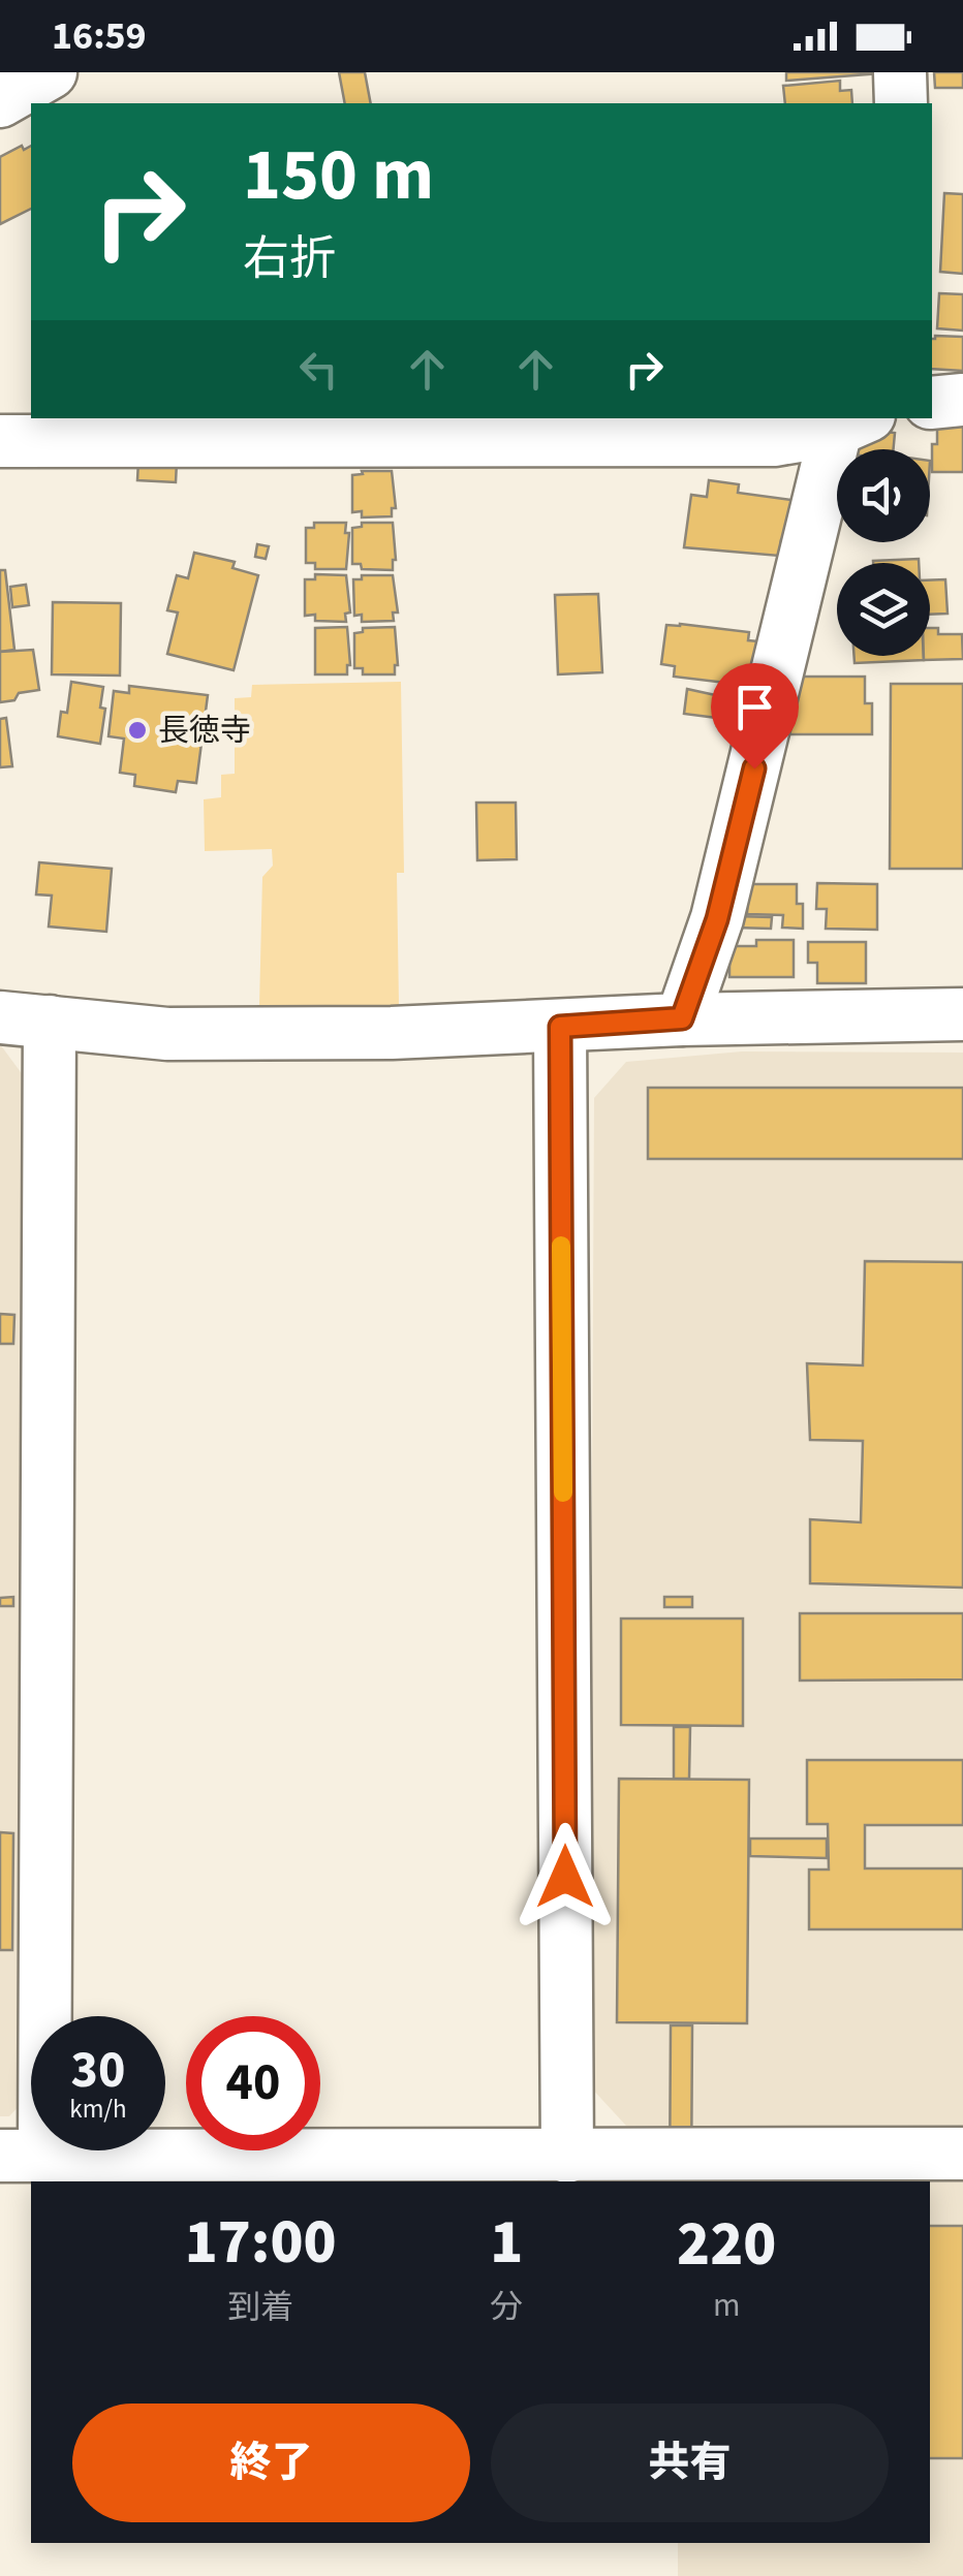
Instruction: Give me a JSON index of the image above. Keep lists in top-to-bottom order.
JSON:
{
  "places": ["長徳寺"],
  "page": {
    "status": "16:59",
    "turn": ["150 m", "右折"],
    "speed": "30 km/h",
    "limit": "40",
    "eta": [
      "17:00",
      "到着",
      "1",
      "分",
      "220",
      "m"
    ],
    "buttons": ["終了", "共有"]
  }
}
